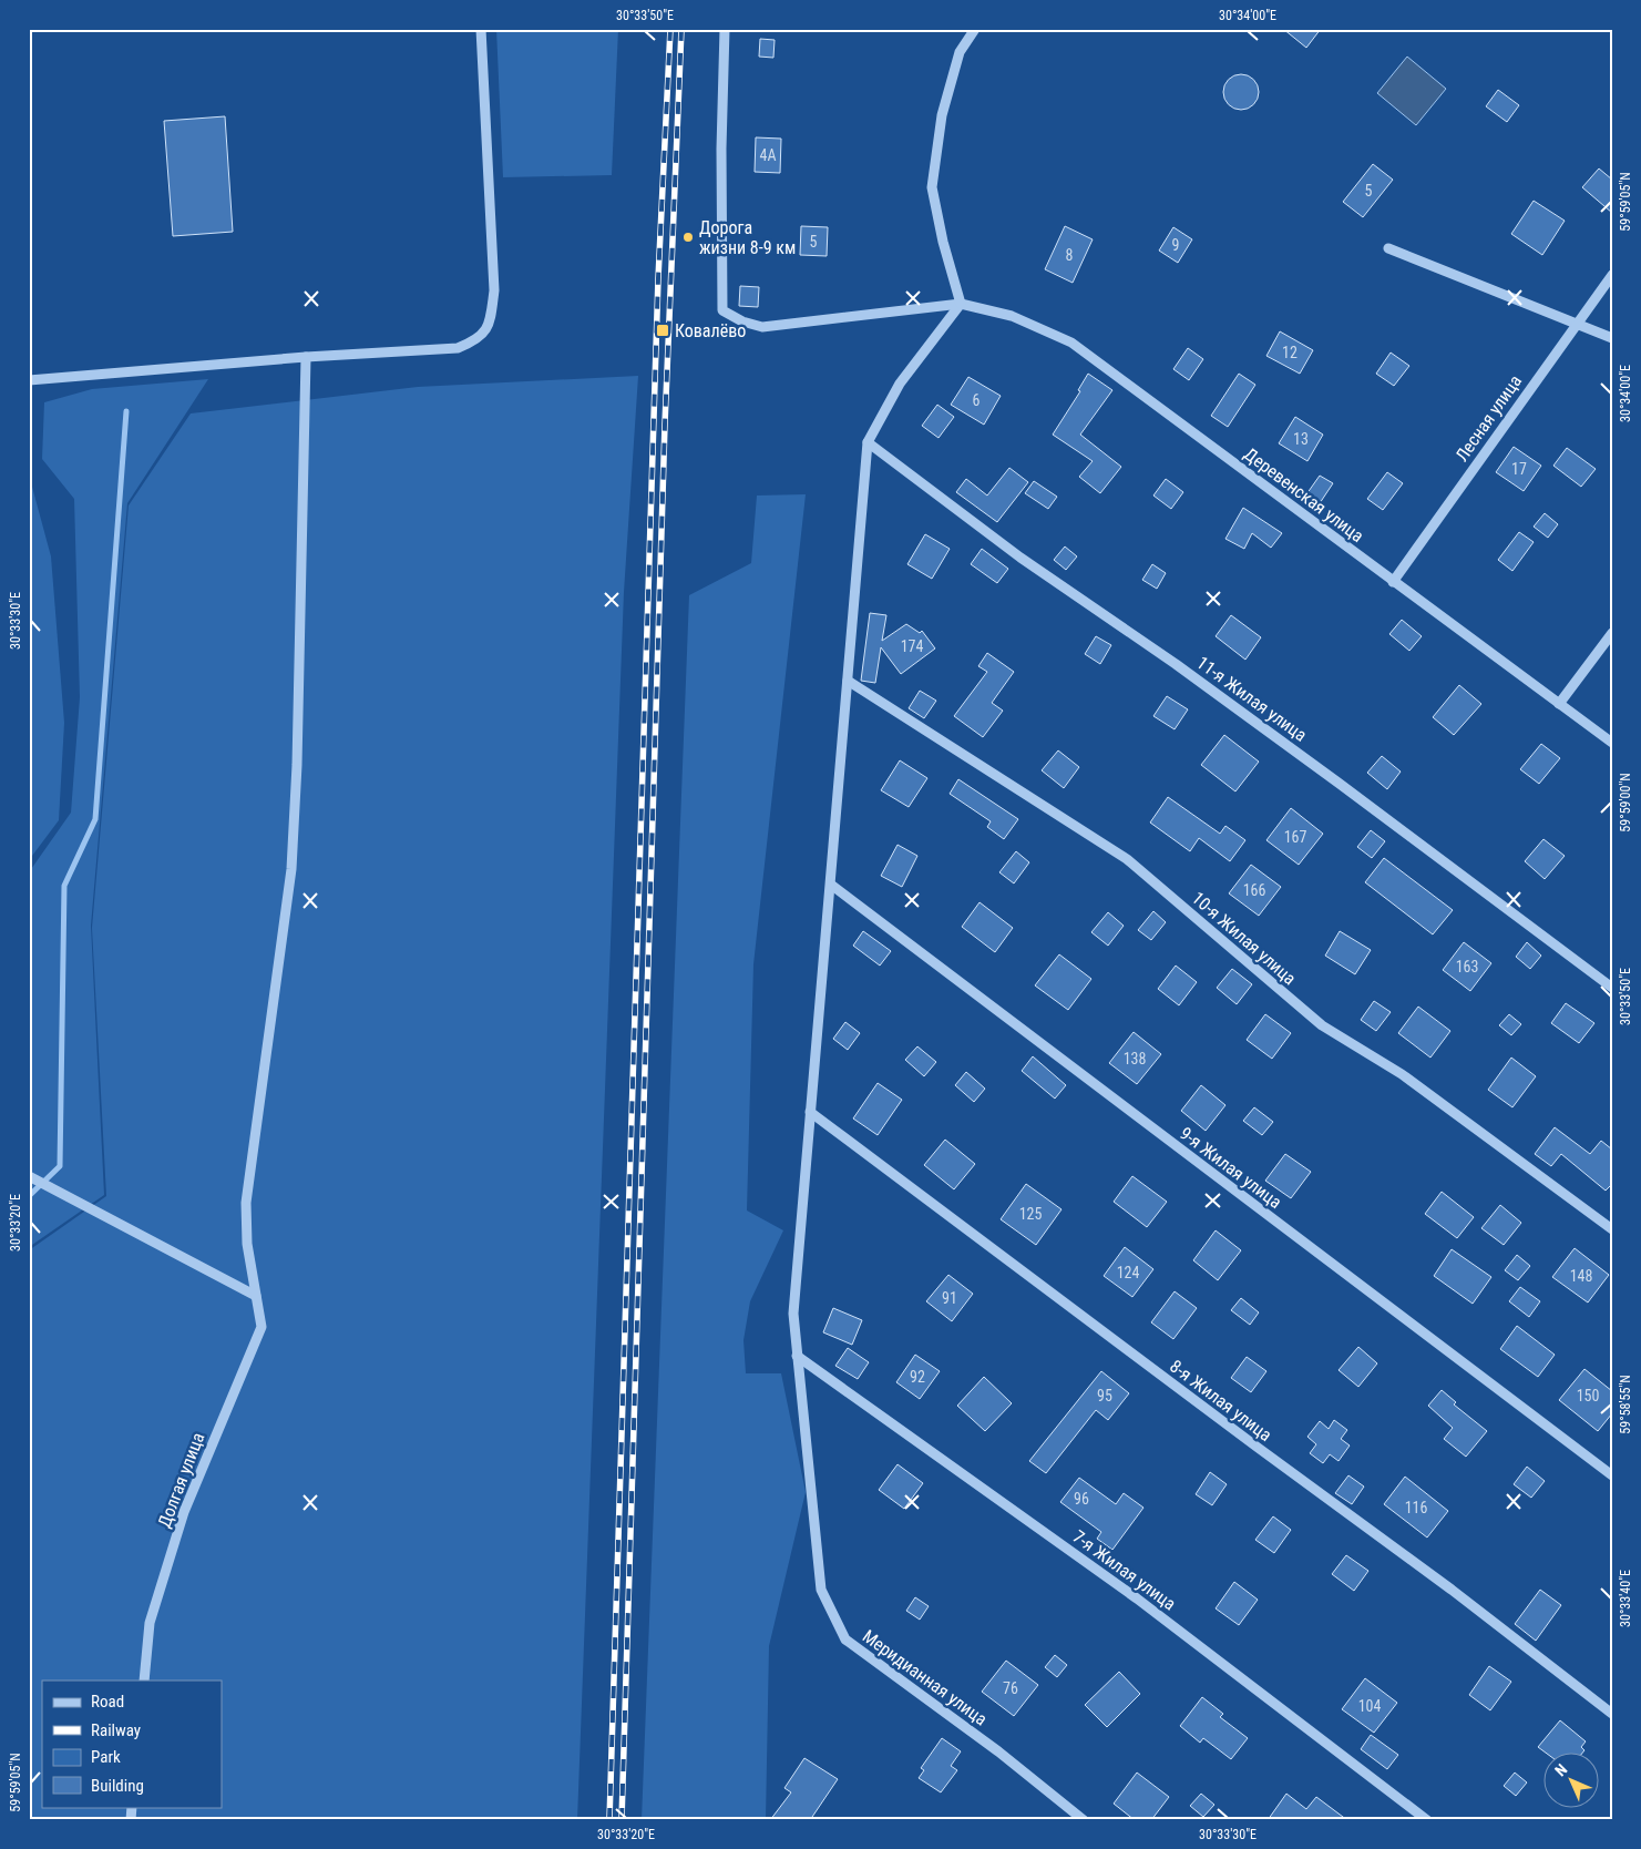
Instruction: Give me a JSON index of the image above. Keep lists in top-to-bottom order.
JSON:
{
  "streets": {
    "street": [
      "Лесная улица",
      "Деревенская улица",
      "11-я Жилая улица",
      "10-я Жилая улица",
      "9-я Жилая улица",
      "8-я Жилая улица",
      "Долгая улица",
      "7-я Жилая улица",
      "Меридианная улица"
    ]
  },
  "crossings": [
    ["Лесная улица", "Деревенская улица"],
    ["11-я Жилая улица", "Меридианная улица"],
    ["10-я Жилая улица", "Меридианная улица"],
    ["9-я Жилая улица", "Меридианная улица"],
    ["8-я Жилая улица", "Меридианная улица"],
    ["7-я Жилая улица", "Меридианная улица"]
  ],
  "places": {
    "other": ["Дорога жизни 8-9 км"],
    "transit": ["Ковалёво"]
  },
  "house_numbers": [
    "4А",
    "5",
    "5",
    "9",
    "8",
    "12",
    "6",
    "13",
    "17",
    "174",
    "167",
    "166",
    "163",
    "138",
    "125",
    "124",
    "148",
    "91",
    "92",
    "95",
    "150",
    "96",
    "116",
    "76",
    "104"
  ],
  "legend": [
    "Road",
    "Railway",
    "Park",
    "Building"
  ],
  "north": "top left",
  "coordinates": [
    "30°33'50\"E",
    "30°34'00\"E",
    "59°59'05\"N",
    "30°33'30\"E",
    "59°59'00\"N",
    "30°33'20\"E",
    "59°58'55\"N",
    "30°33'40\"E"
  ]
}
